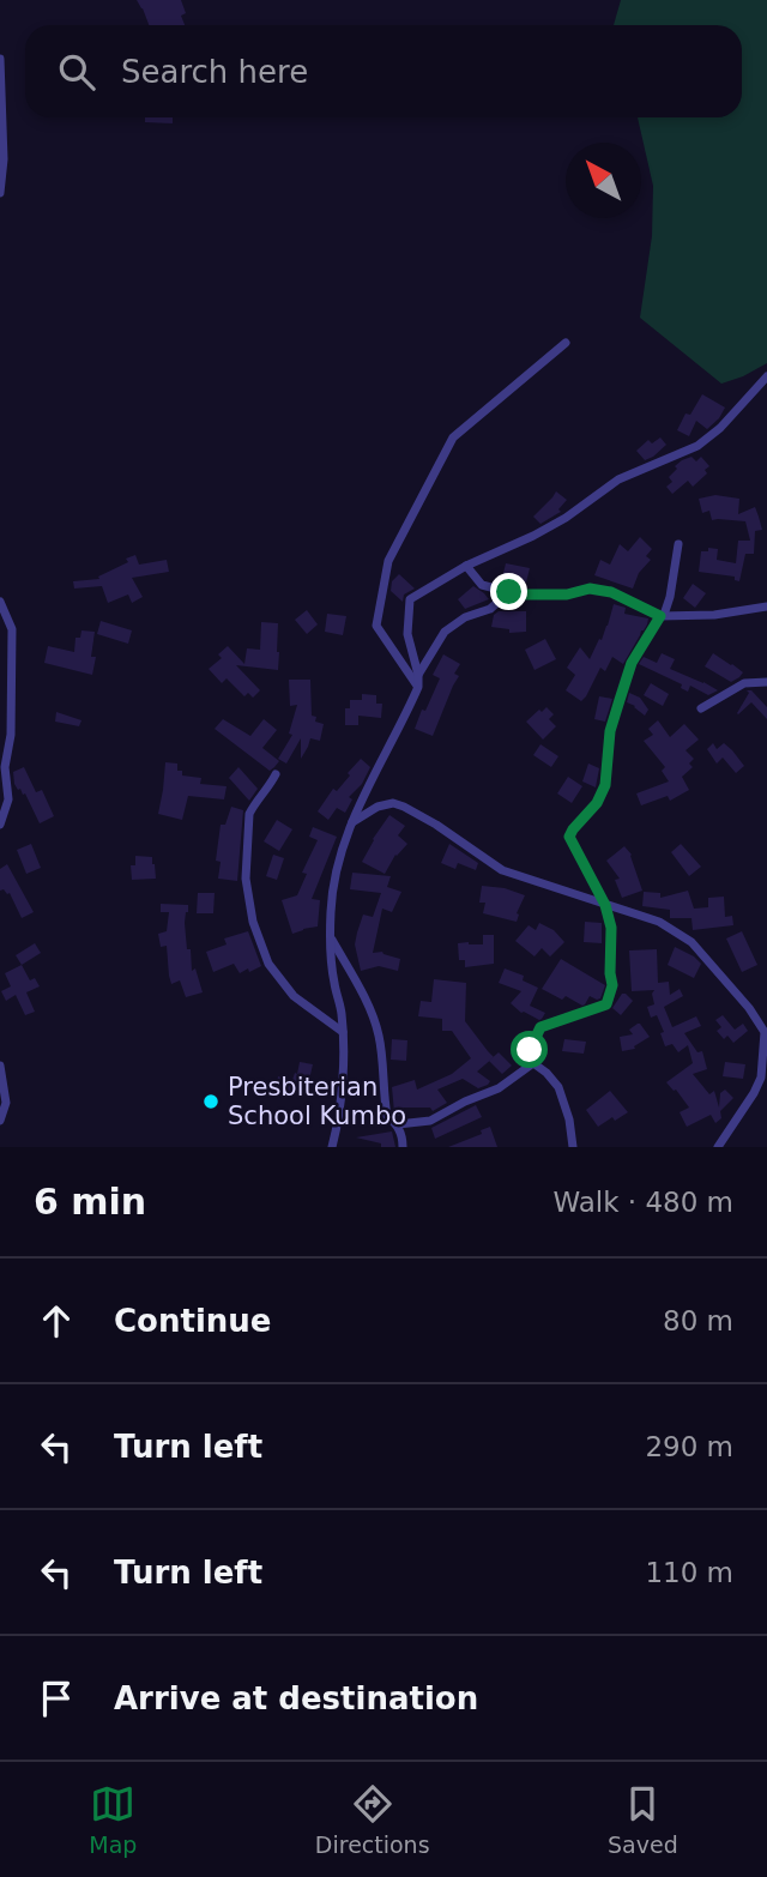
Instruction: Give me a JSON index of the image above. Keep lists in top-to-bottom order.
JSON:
{
  "places": ["Presbiterian School Kumbo"],
  "north": "top left",
  "page": {
    "search": "Search here",
    "heading": ["6 min", "Walk · 480 m"],
    "list": [
      ["Continue", "80 m"],
      ["Turn left", "290 m"],
      ["Turn left", "110 m"],
      "Arrive at destination"
    ],
    "nav": ["Map", "Directions", "Saved"]
  }
}
